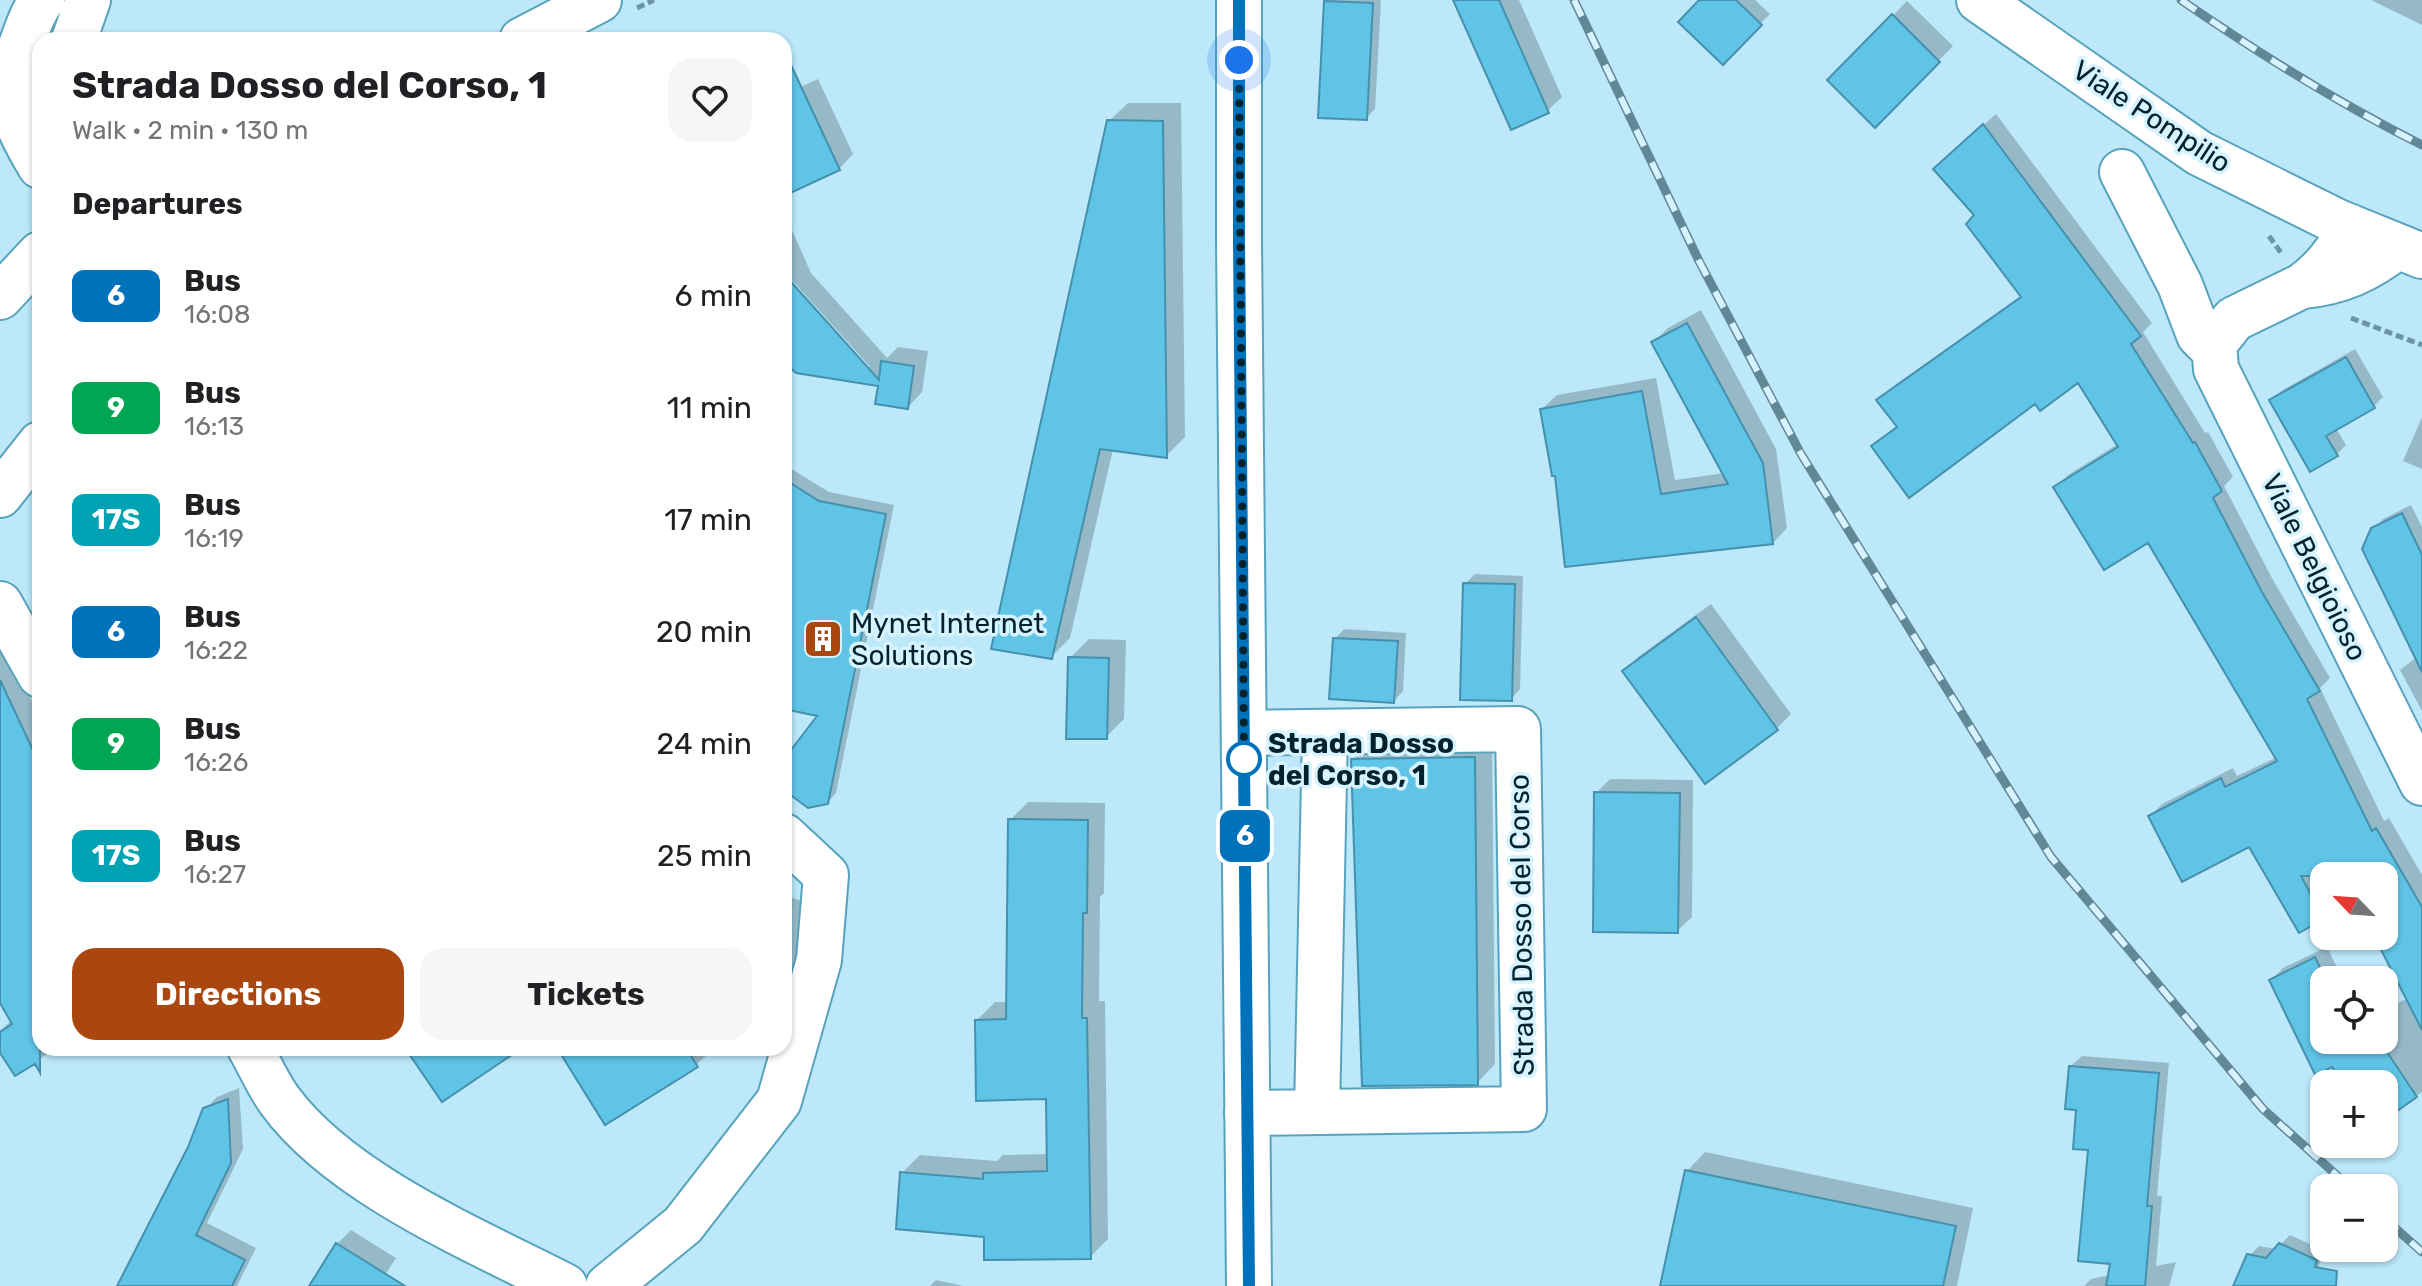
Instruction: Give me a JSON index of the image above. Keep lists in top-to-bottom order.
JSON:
{
  "streets": {
    "street": ["Viale Pompilio", "Viale Belgioioso", "Strada Dosso del Corso"]
  },
  "places": {
    "building": ["Mynet Internet Solutions"],
    "other": ["Strada Dosso del Corso, 1"]
  },
  "lines": ["bus line 6"],
  "north": "top left",
  "page": {
    "on_map": "6",
    "heading": [
      ["Strada Dosso del Corso, 1", "Walk · 2 min · 130 m"],
      "Departures"
    ],
    "list": [
      {
        "mark": "6",
        "name": "Bus",
        "note": "16:08",
        "value": "6 min"
      },
      {
        "mark": "9",
        "name": "Bus",
        "note": "16:13",
        "value": "11 min"
      },
      {
        "mark": "17S",
        "name": "Bus",
        "note": "16:19",
        "value": "17 min"
      },
      {
        "mark": "6",
        "name": "Bus",
        "note": "16:22",
        "value": "20 min"
      },
      {
        "mark": "9",
        "name": "Bus",
        "note": "16:26",
        "value": "24 min"
      },
      {
        "mark": "17S",
        "name": "Bus",
        "note": "16:27",
        "value": "25 min"
      }
    ],
    "map_buttons": ["+", "−"],
    "buttons": ["Directions", "Tickets"]
  }
}
